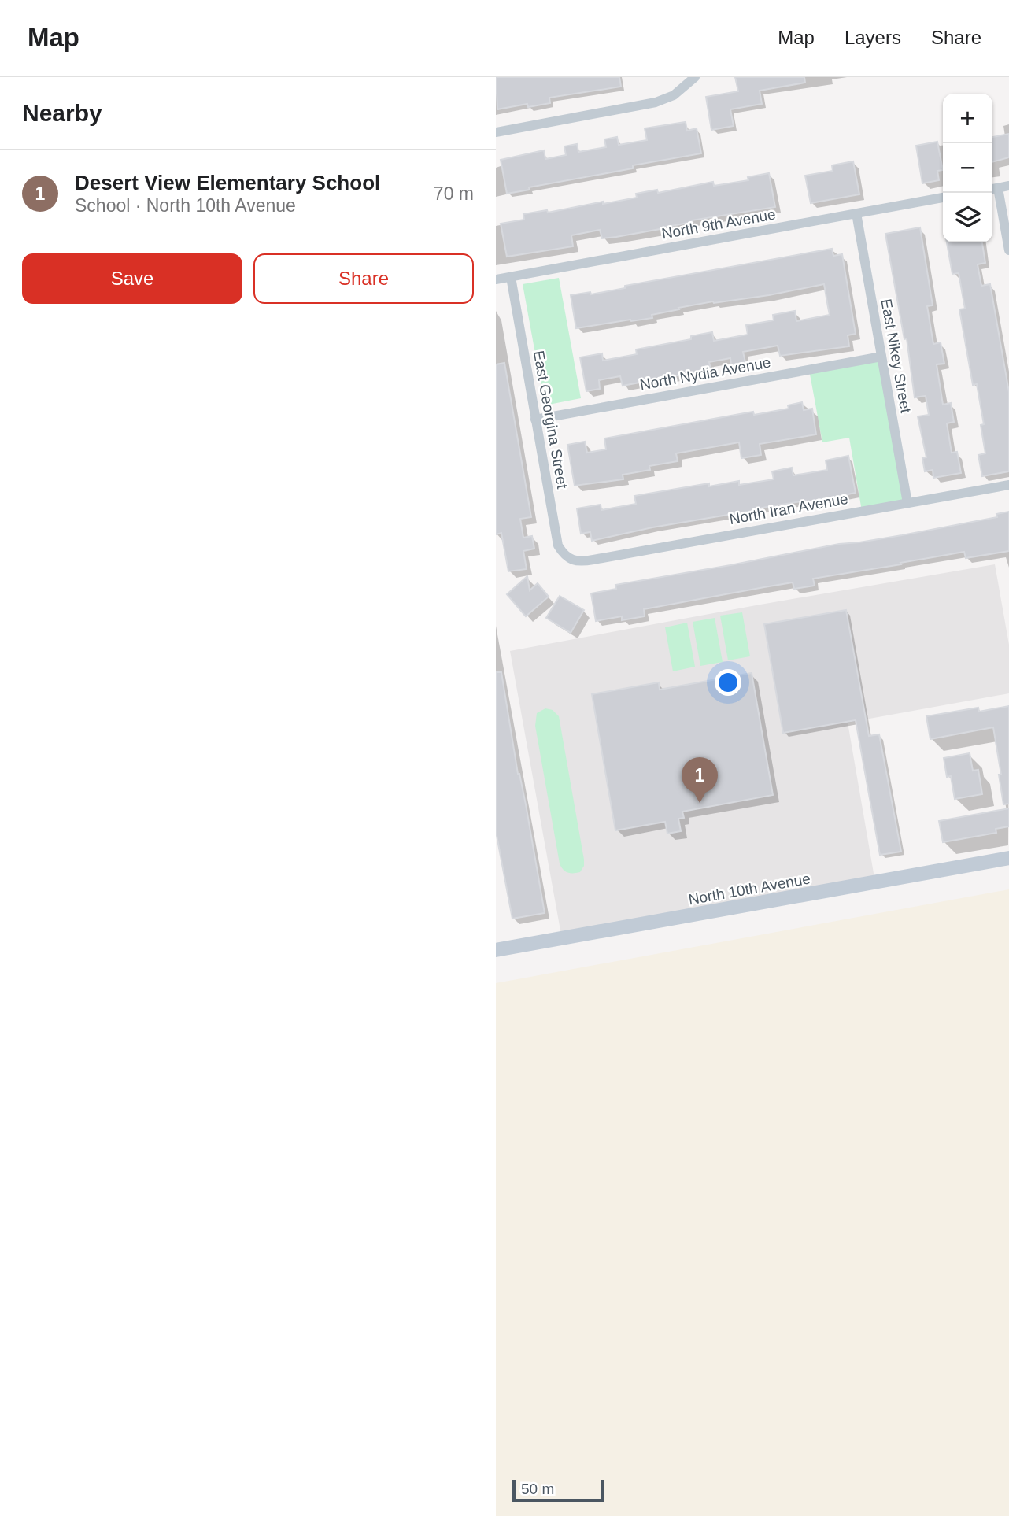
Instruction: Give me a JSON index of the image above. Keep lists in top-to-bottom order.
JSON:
{
  "streets": {
    "main road": ["North 10th Avenue"],
    "street": [
      "North 9th Avenue",
      "East Nikey Street",
      "North Nydia Avenue",
      "East Georgina Street",
      "North Iran Avenue"
    ]
  },
  "crossings": [
    ["North 9th Avenue", "East Nikey Street"],
    ["North 9th Avenue", "East Georgina Street"],
    ["East Nikey Street", "North Nydia Avenue"],
    ["East Nikey Street", "North Iran Avenue"],
    ["North Nydia Avenue", "East Georgina Street"],
    ["East Georgina Street", "North Iran Avenue"]
  ],
  "scale_bar": "50 m",
  "page": {
    "header": "Map",
    "nav": ["Map", "Layers", "Share"],
    "heading": "Nearby",
    "map_buttons": ["+", "−"],
    "list": [
      {
        "mark": "1",
        "name": "Desert View Elementary School",
        "note": "School · North 10th Avenue",
        "value": "70 m"
      }
    ],
    "buttons": ["Save", "Share"],
    "pins": "1",
    "scale": "50 m"
  }
}
